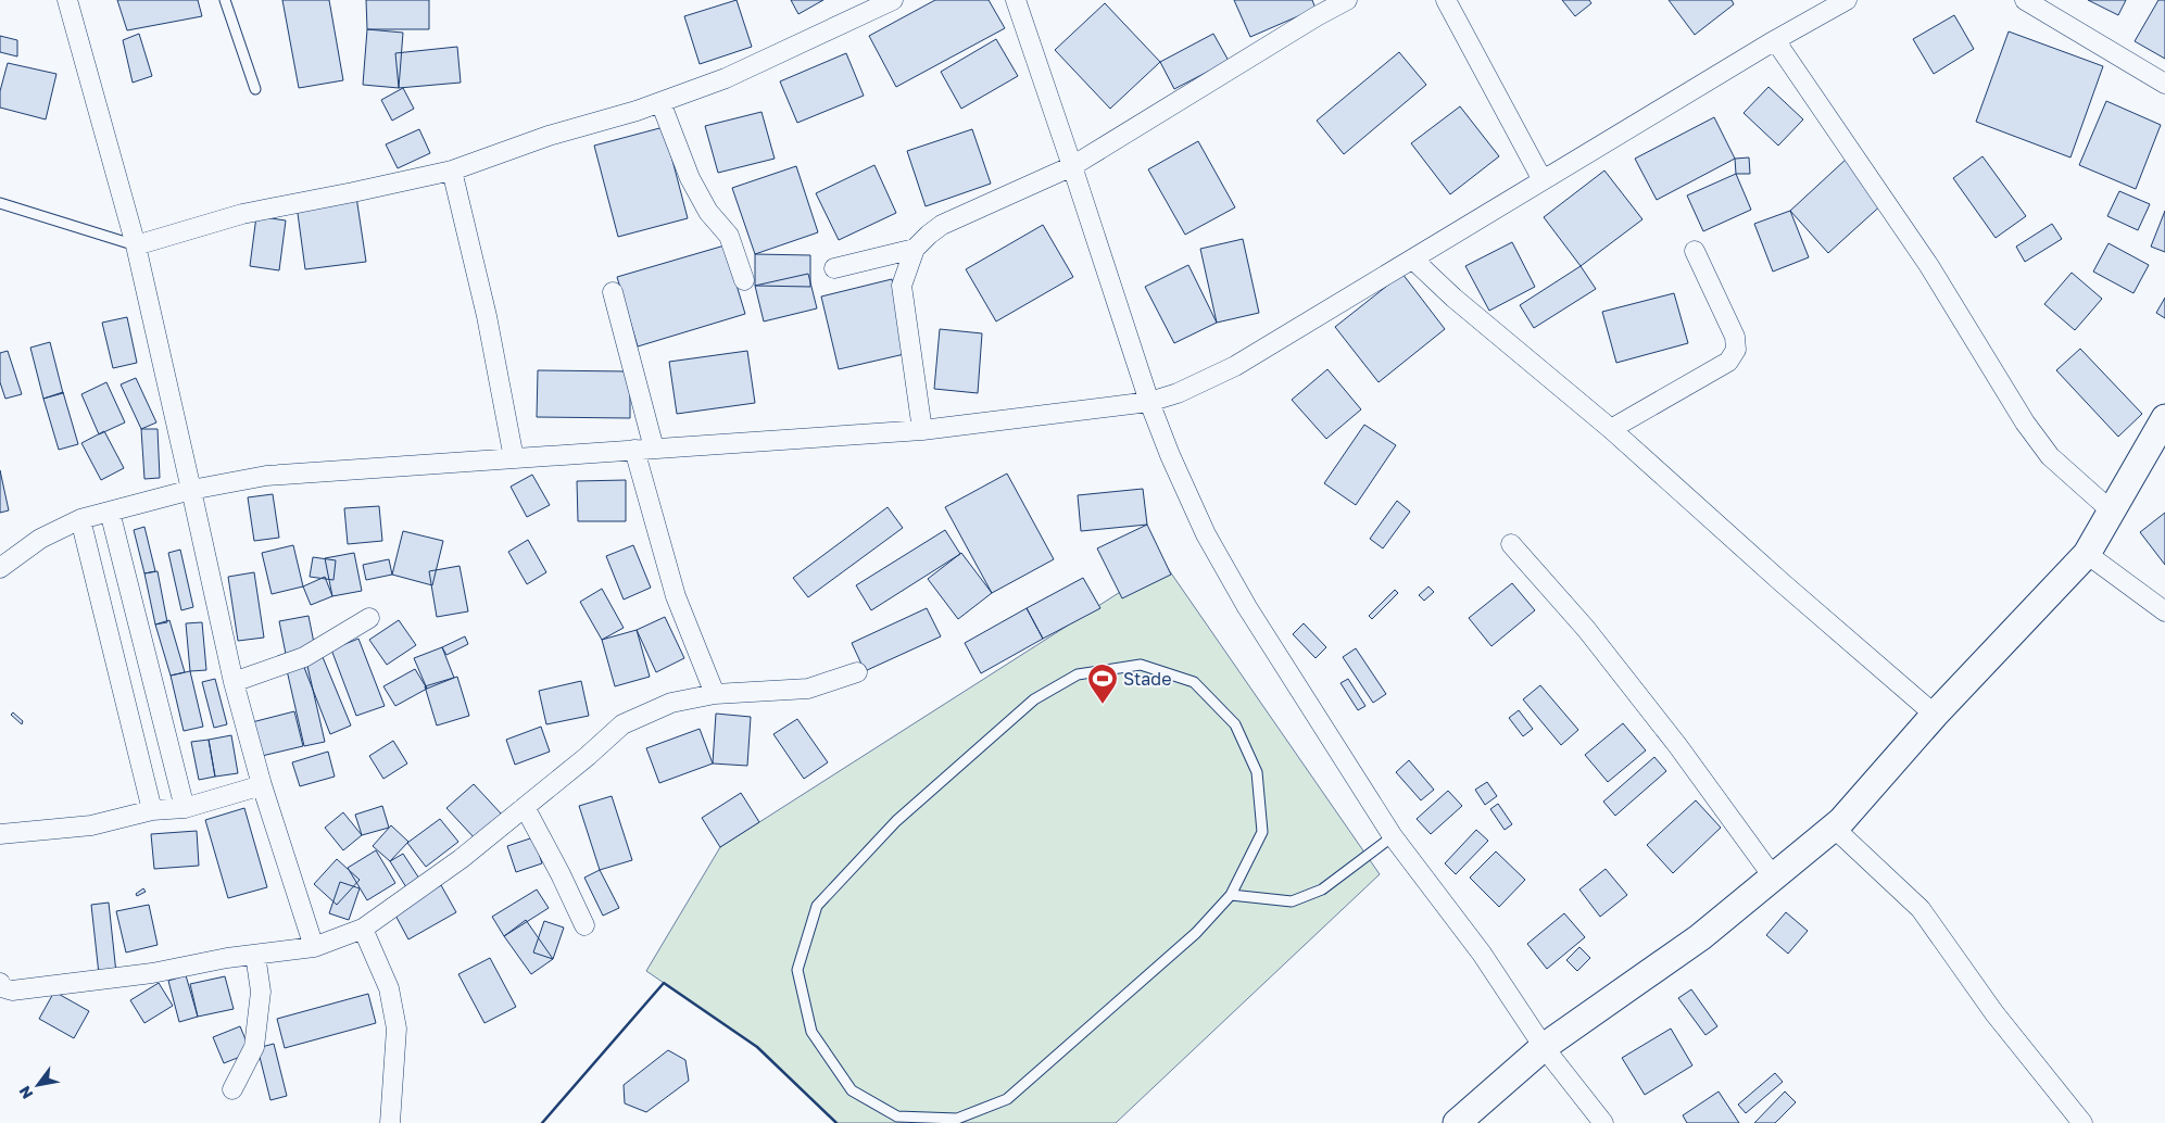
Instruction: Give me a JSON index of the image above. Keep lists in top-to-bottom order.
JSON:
{
  "places": {
    "sports": ["Stade"]
  },
  "north": "bottom left"
}
